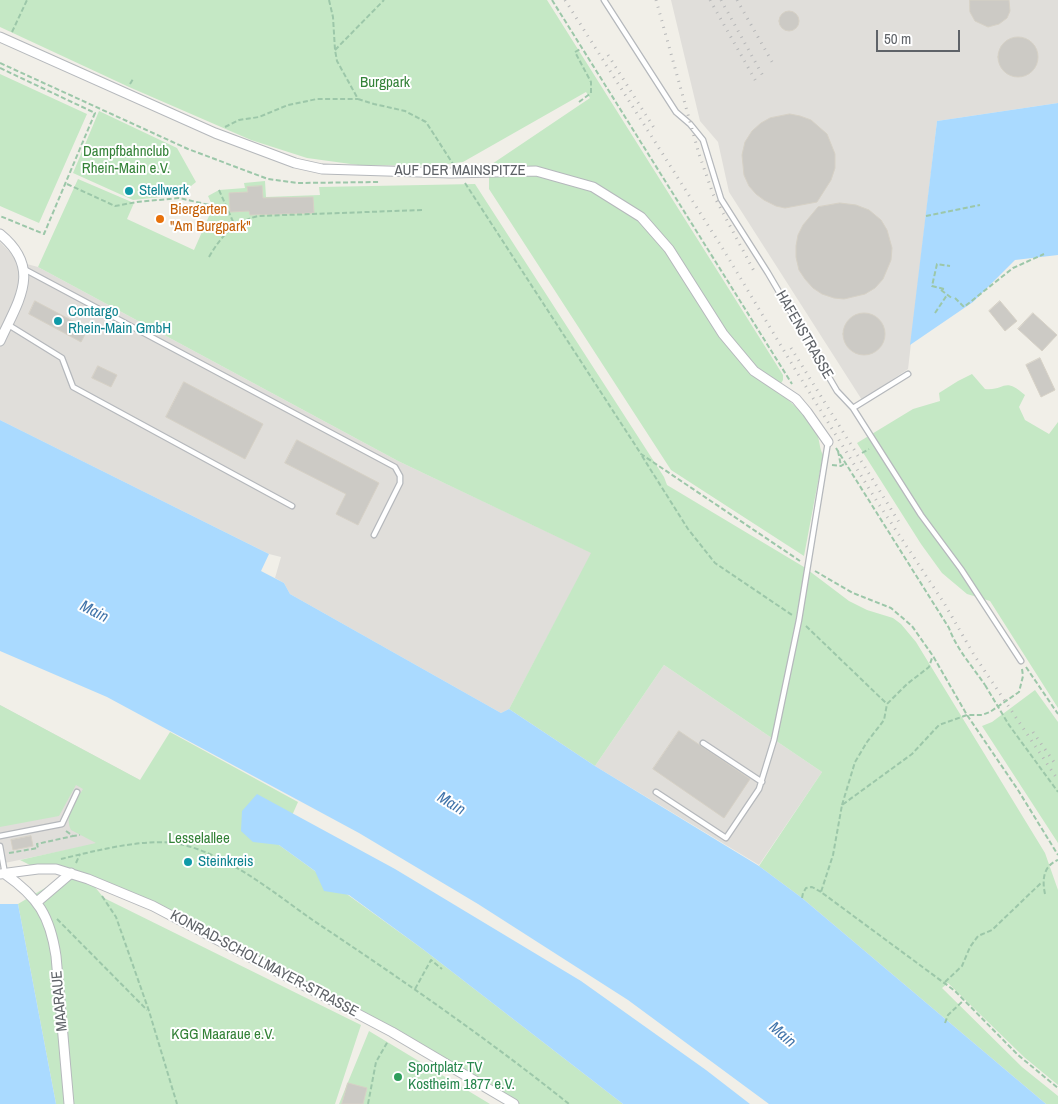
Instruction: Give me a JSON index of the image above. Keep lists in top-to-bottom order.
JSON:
{
  "streets": {
    "street": ["AUF DER MAINSPITZE", "KONRAD-SCHOLLMAYER-STRASSE", "MAARAUE"],
    "lane": ["HAFENSTRASSE"]
  },
  "crossings": [
    ["KONRAD-SCHOLLMAYER-STRASSE", "MAARAUE"]
  ],
  "water": ["Main"],
  "parks": [
    "Burgpark",
    "Dampfbahnclub Rhein-Main e.V.",
    "Lesselallee",
    "KGG Maaraue e.V."
  ],
  "places": [
    "Stellwerk",
    "Biergarten \"Am Burgpark\"",
    "Contargo Rhein-Main GmbH",
    "Steinkreis",
    "Sportplatz TV Kostheim 1877 e.V."
  ],
  "scale_bar": "50 m"
}
